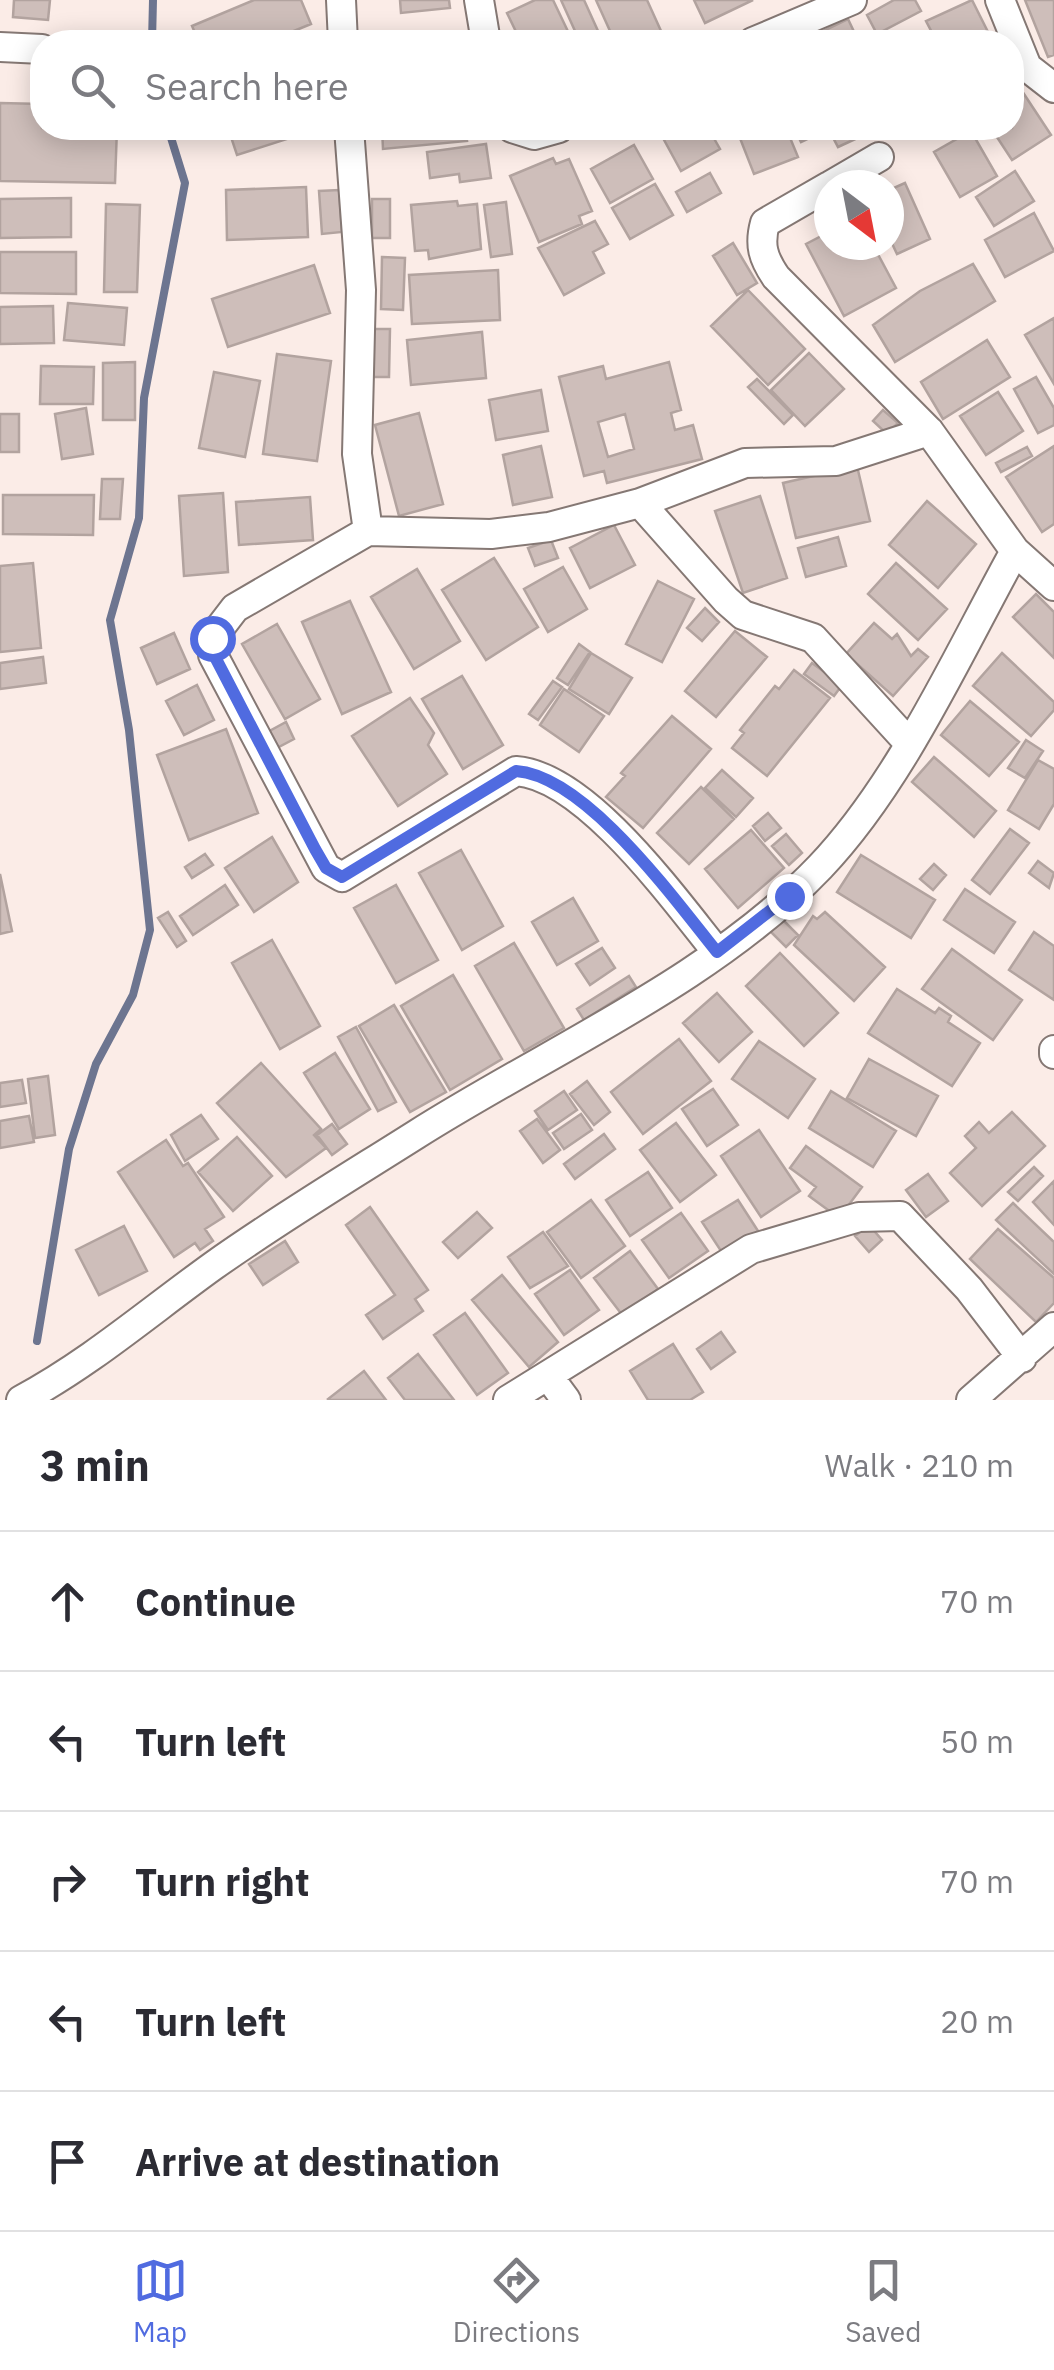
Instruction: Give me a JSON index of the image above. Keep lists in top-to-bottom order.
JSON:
{
  "north": "bottom right",
  "page": {
    "search": "Search here",
    "heading": ["3 min", "Walk · 210 m"],
    "list": [
      ["Continue", "70 m"],
      ["Turn left", "50 m"],
      ["Turn right", "70 m"],
      ["Turn left", "20 m"],
      "Arrive at destination"
    ],
    "nav": ["Map", "Directions", "Saved"]
  }
}
